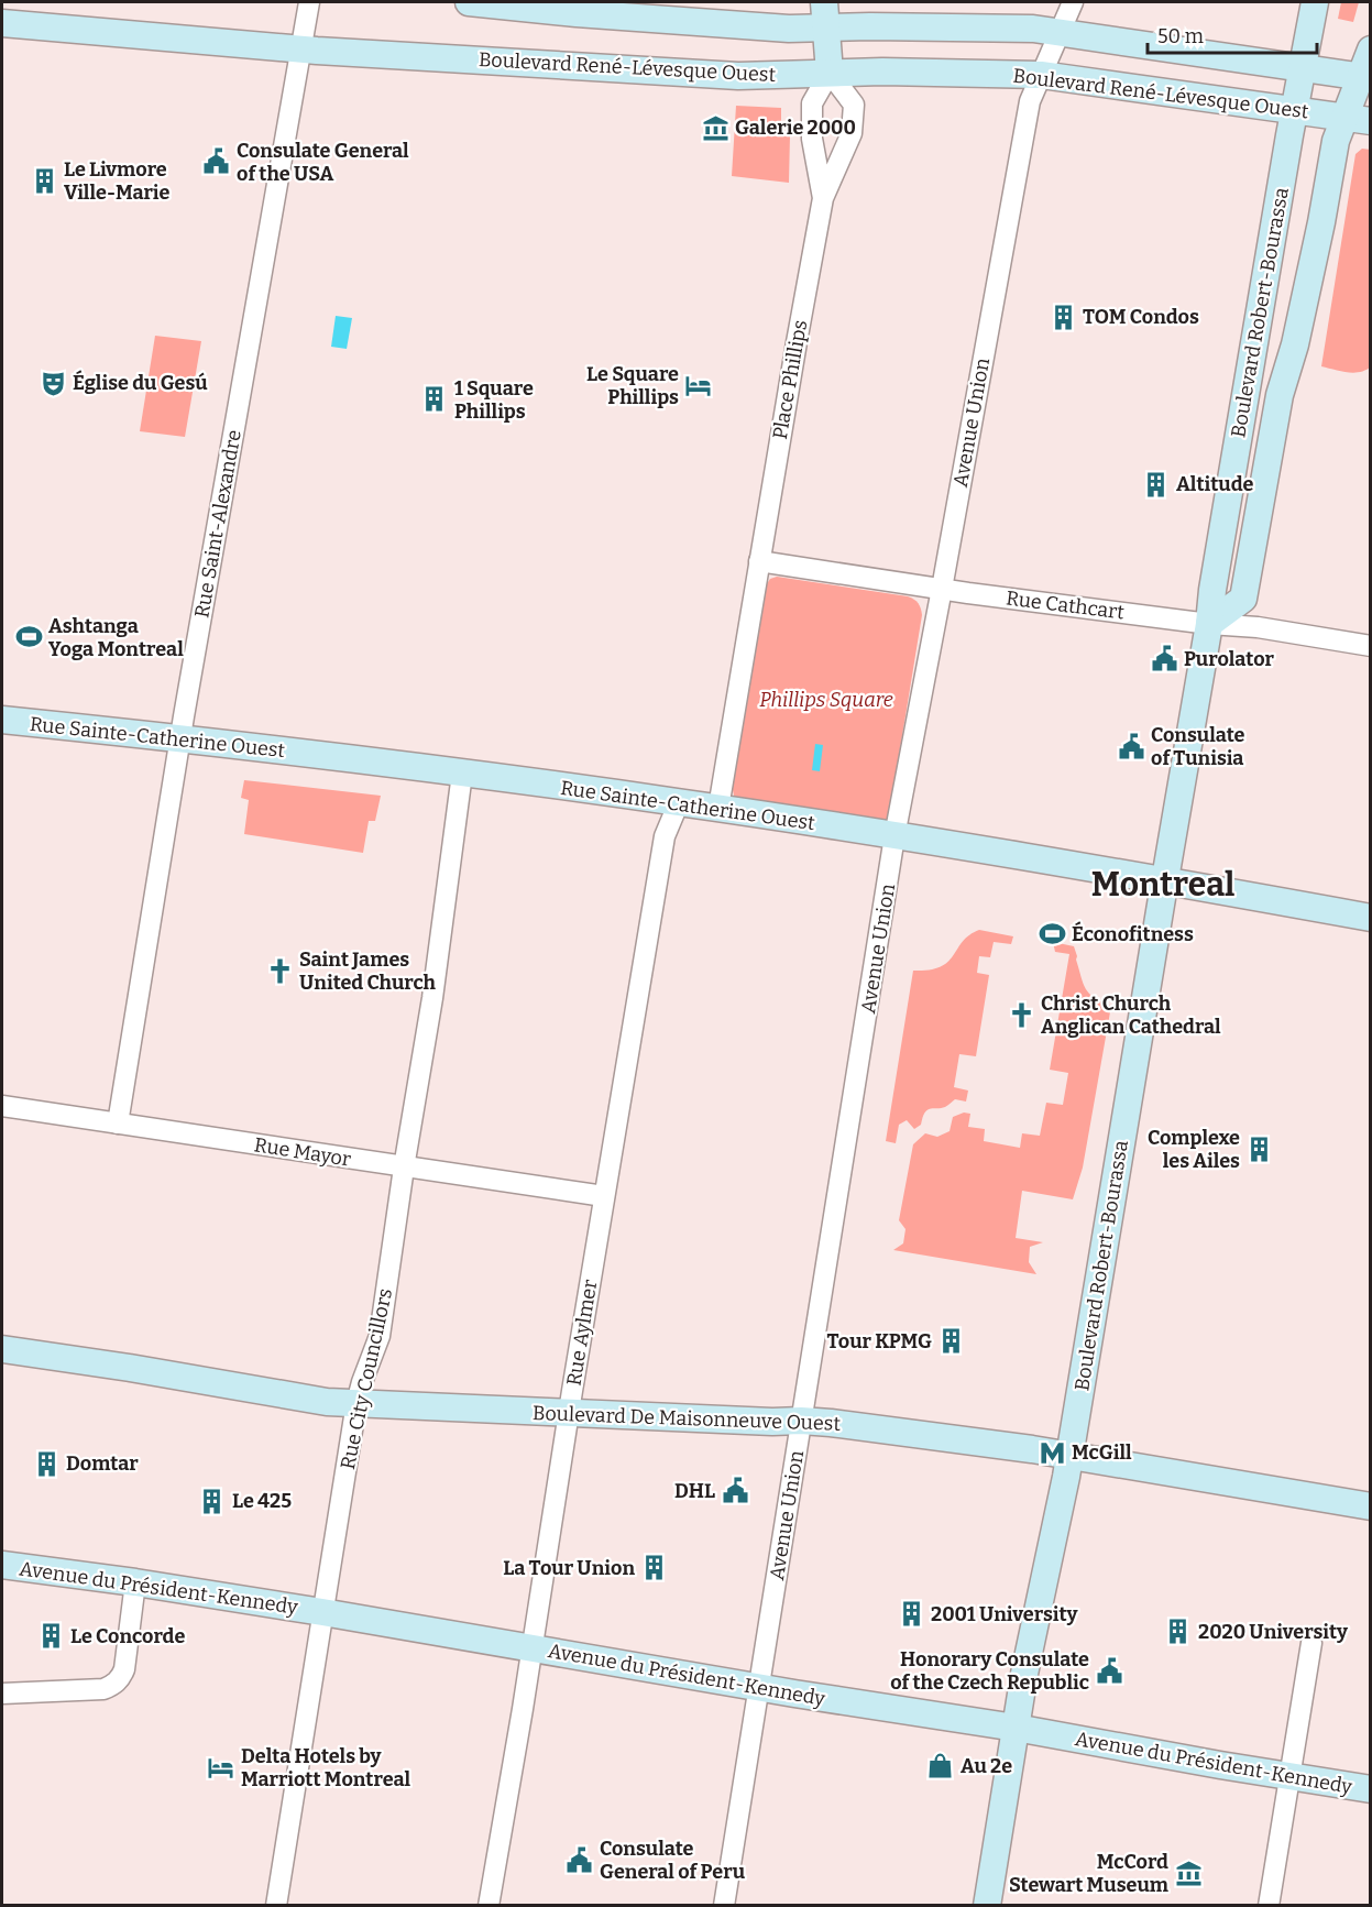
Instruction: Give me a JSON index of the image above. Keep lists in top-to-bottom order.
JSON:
{
  "streets": {
    "main road": [
      "Boulevard René-Lévesque Ouest",
      "Boulevard Robert-Bourassa",
      "Rue Sainte-Catherine Ouest",
      "Boulevard De Maisonneuve Ouest",
      "Avenue du Président-Kennedy"
    ],
    "street": [
      "Place Phillips",
      "Avenue Union",
      "Rue Saint-Alexandre",
      "Rue Cathcart",
      "Rue Mayor",
      "Rue Aylmer",
      "Rue City Councillors"
    ]
  },
  "crossings": [
    ["Boulevard René-Lévesque Ouest", "Boulevard Robert-Bourassa"],
    ["Boulevard René-Lévesque Ouest", "Avenue Union"],
    ["Boulevard René-Lévesque Ouest", "Rue Saint-Alexandre"],
    ["Boulevard Robert-Bourassa", "Rue Cathcart"],
    ["Boulevard Robert-Bourassa", "Rue Sainte-Catherine Ouest"],
    ["Boulevard Robert-Bourassa", "Boulevard De Maisonneuve Ouest"],
    ["Boulevard Robert-Bourassa", "Avenue du Président-Kennedy"],
    ["Place Phillips", "Rue Cathcart"],
    ["Place Phillips", "Rue Sainte-Catherine Ouest"],
    ["Avenue Union", "Rue Cathcart"],
    ["Avenue Union", "Rue Sainte-Catherine Ouest"],
    ["Avenue Union", "Boulevard De Maisonneuve Ouest"],
    ["Avenue Union", "Avenue du Président-Kennedy"],
    ["Rue Saint-Alexandre", "Rue Sainte-Catherine Ouest"],
    ["Rue Saint-Alexandre", "Rue Mayor"],
    ["Rue Sainte-Catherine Ouest", "Rue Aylmer"],
    ["Rue Sainte-Catherine Ouest", "Rue City Councillors"],
    ["Rue Mayor", "Rue Aylmer"],
    ["Rue Mayor", "Rue City Councillors"],
    ["Rue Aylmer", "Boulevard De Maisonneuve Ouest"],
    ["Rue Aylmer", "Avenue du Président-Kennedy"],
    ["Rue City Councillors", "Boulevard De Maisonneuve Ouest"],
    ["Rue City Councillors", "Avenue du Président-Kennedy"]
  ],
  "districts": ["Montreal"],
  "parks": ["Phillips Square"],
  "places": {
    "museum": ["Galerie 2000", "McCord Stewart Museum"],
    "public building": [
      "Consulate General of the USA",
      "Purolator",
      "Consulate of Tunisia",
      "DHL",
      "Honorary Consulate of the Czech Republic",
      "Consulate General of Peru"
    ],
    "building": [
      "Le Livmore Ville-Marie",
      "TOM Condos",
      "1 Square Phillips",
      "Altitude",
      "Complexe les Ailes",
      "Tour KPMG",
      "Domtar",
      "Le 425",
      "La Tour Union",
      "2001 University",
      "2020 University",
      "Le Concorde"
    ],
    "theatre": ["Église du Gesú"],
    "hotel": ["Le Square Phillips", "Delta Hotels by Marriott Montreal"],
    "sports": ["Ashtanga Yoga Montreal", "Éconofitness"],
    "church": ["Saint James United Church", "Christ Church Anglican Cathedral"],
    "metro station": ["McGill"],
    "shop": ["Au 2e"]
  },
  "scale_bar": "50 m"
}
